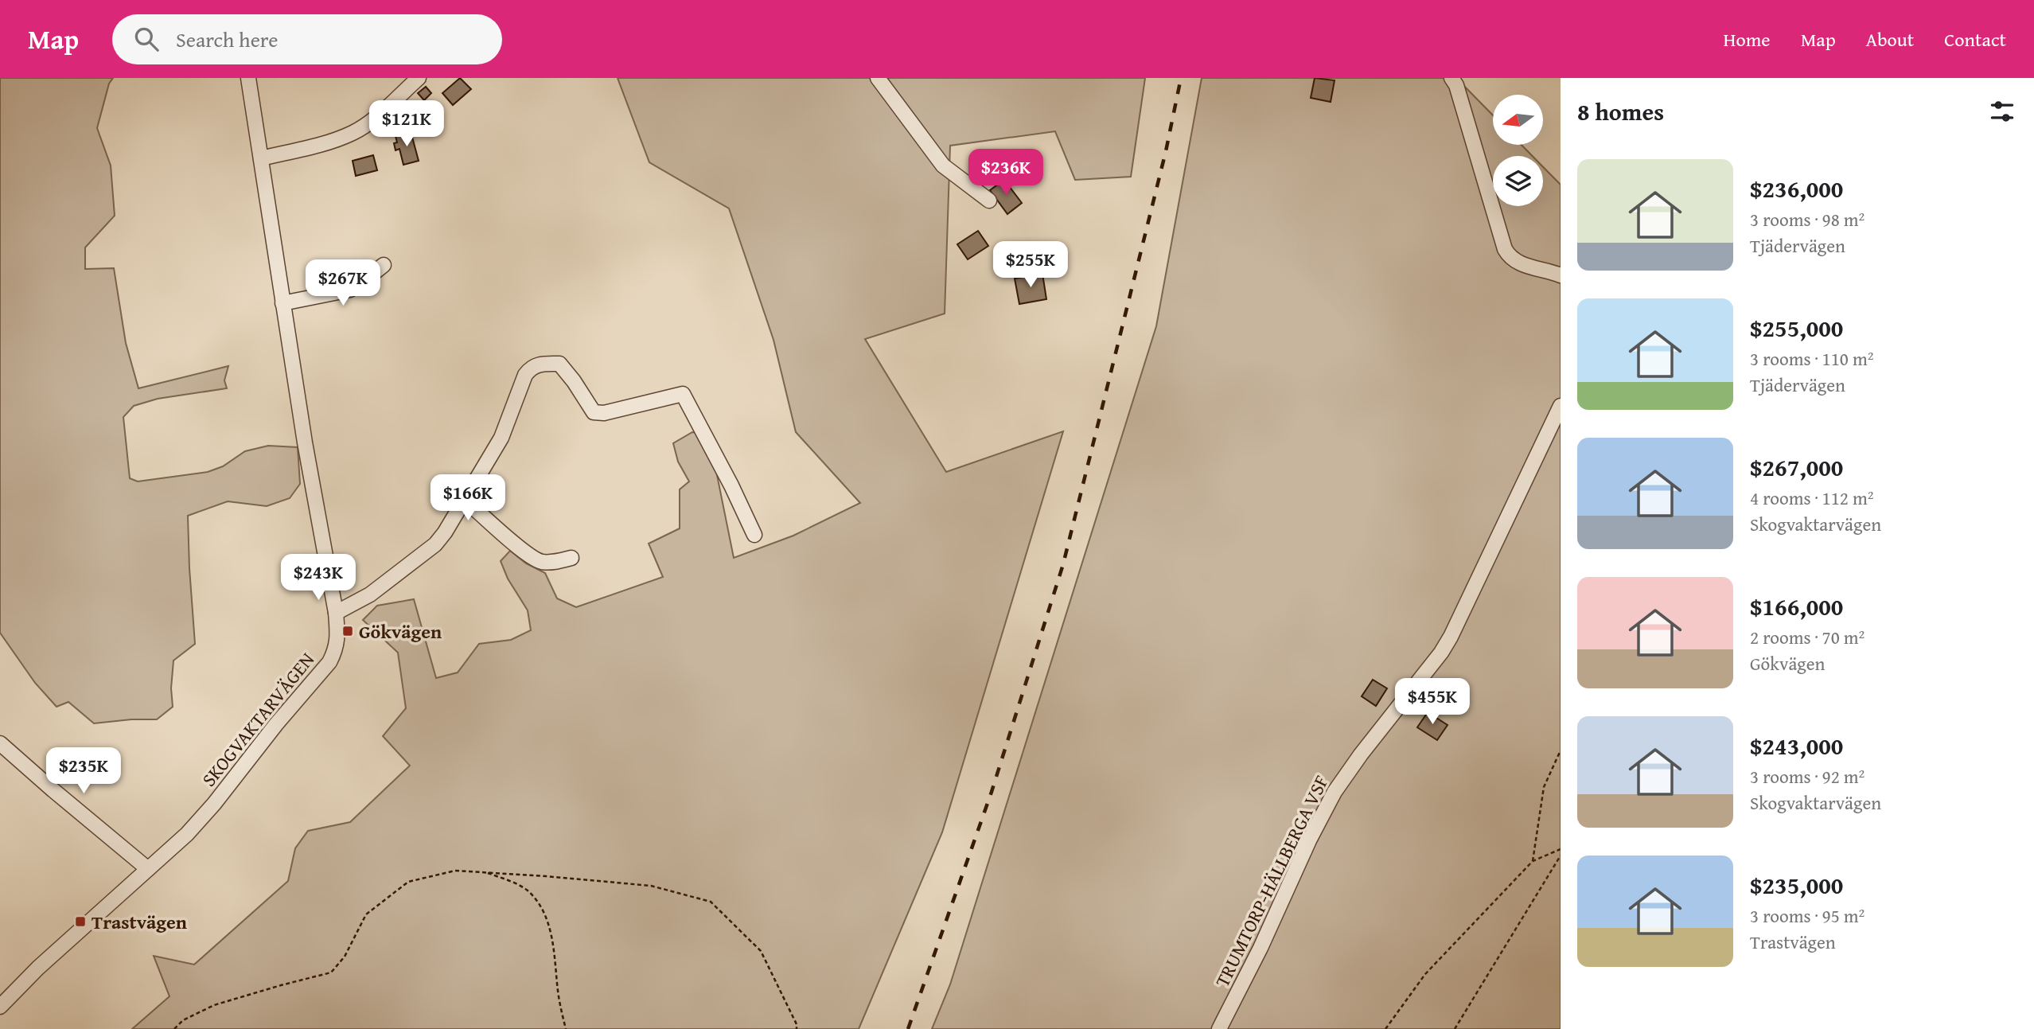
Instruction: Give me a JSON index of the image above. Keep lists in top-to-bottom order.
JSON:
{
  "streets": {
    "street": ["SKOGVAKTARVÄGEN", "TRUMTORP-HÄLLBERGA VSF"]
  },
  "places": {
    "transit": ["Gökvägen", "Trastvägen"]
  },
  "north": "left",
  "page": {
    "header": "Map",
    "search": "Search here",
    "nav": [
      "Home",
      "Map",
      "About",
      "Contact"
    ],
    "heading": "8 homes",
    "price": [
      "$121K",
      "$236K",
      "$255K",
      "$267K",
      "$166K",
      "$243K",
      "$455K",
      "$235K"
    ],
    "list": [
      {
        "name": "$236,000",
        "note": "3 rooms · 98 m² · Tjädervägen"
      },
      {
        "name": "$255,000",
        "note": "3 rooms · 110 m² · Tjädervägen"
      },
      {
        "name": "$267,000",
        "note": "4 rooms · 112 m² · Skogvaktarvägen"
      },
      {
        "name": "$166,000",
        "note": "2 rooms · 70 m² · Gökvägen"
      },
      {
        "name": "$243,000",
        "note": "3 rooms · 92 m² · Skogvaktarvägen"
      },
      {
        "name": "$235,000",
        "note": "3 rooms · 95 m² · Trastvägen"
      }
    ]
  }
}
